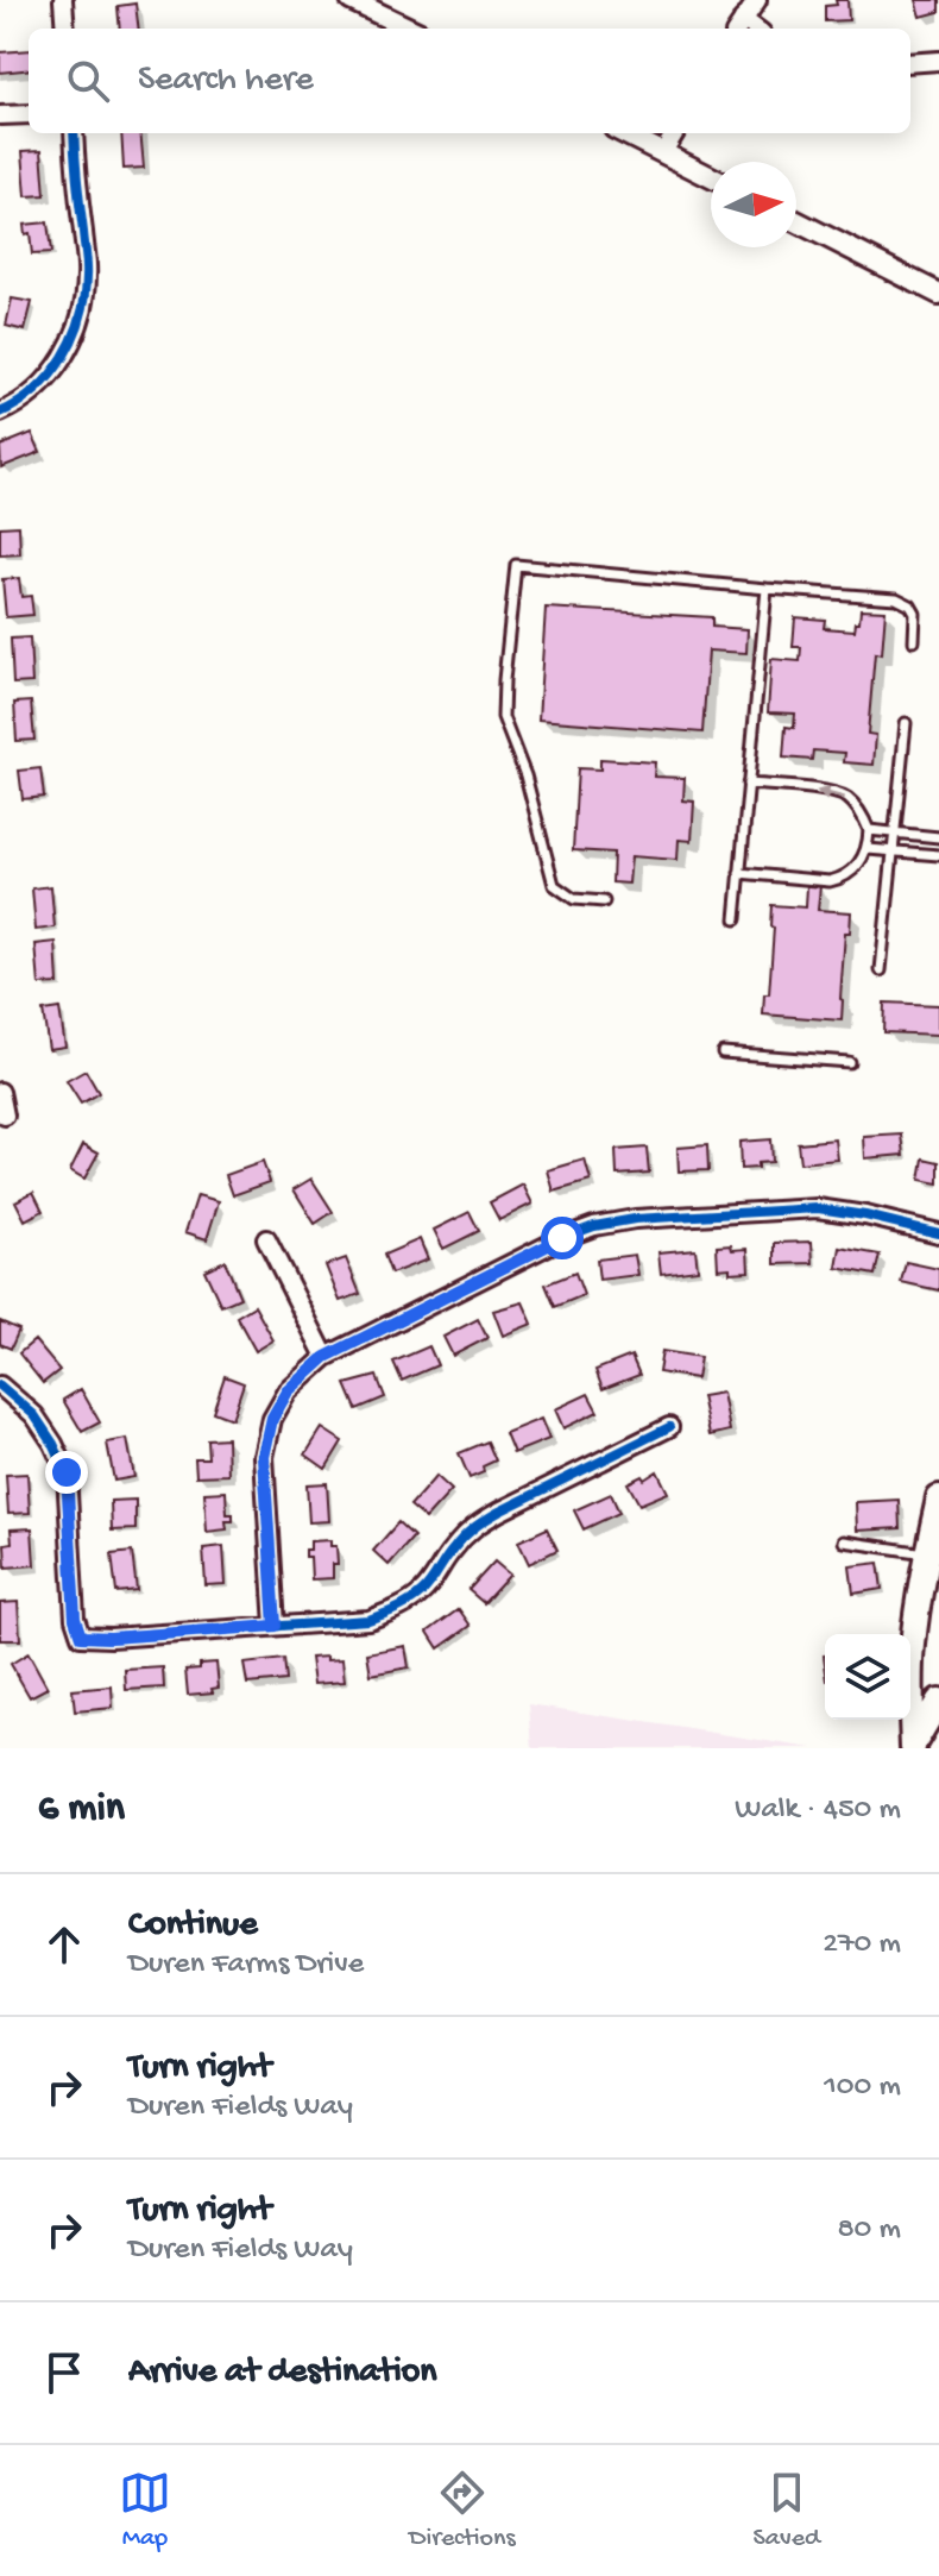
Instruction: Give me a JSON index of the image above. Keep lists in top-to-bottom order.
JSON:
{
  "north": "right",
  "page": {
    "search": "Search here",
    "heading": ["6 min", "Walk · 450 m"],
    "list": [
      ["Continue", "Duren Farms Drive", "270 m"],
      ["Turn right", "Duren Fields Way", "100 m"],
      ["Turn right", "Duren Fields Way", "80 m"],
      "Arrive at destination"
    ],
    "nav": ["Map", "Directions", "Saved"]
  }
}
